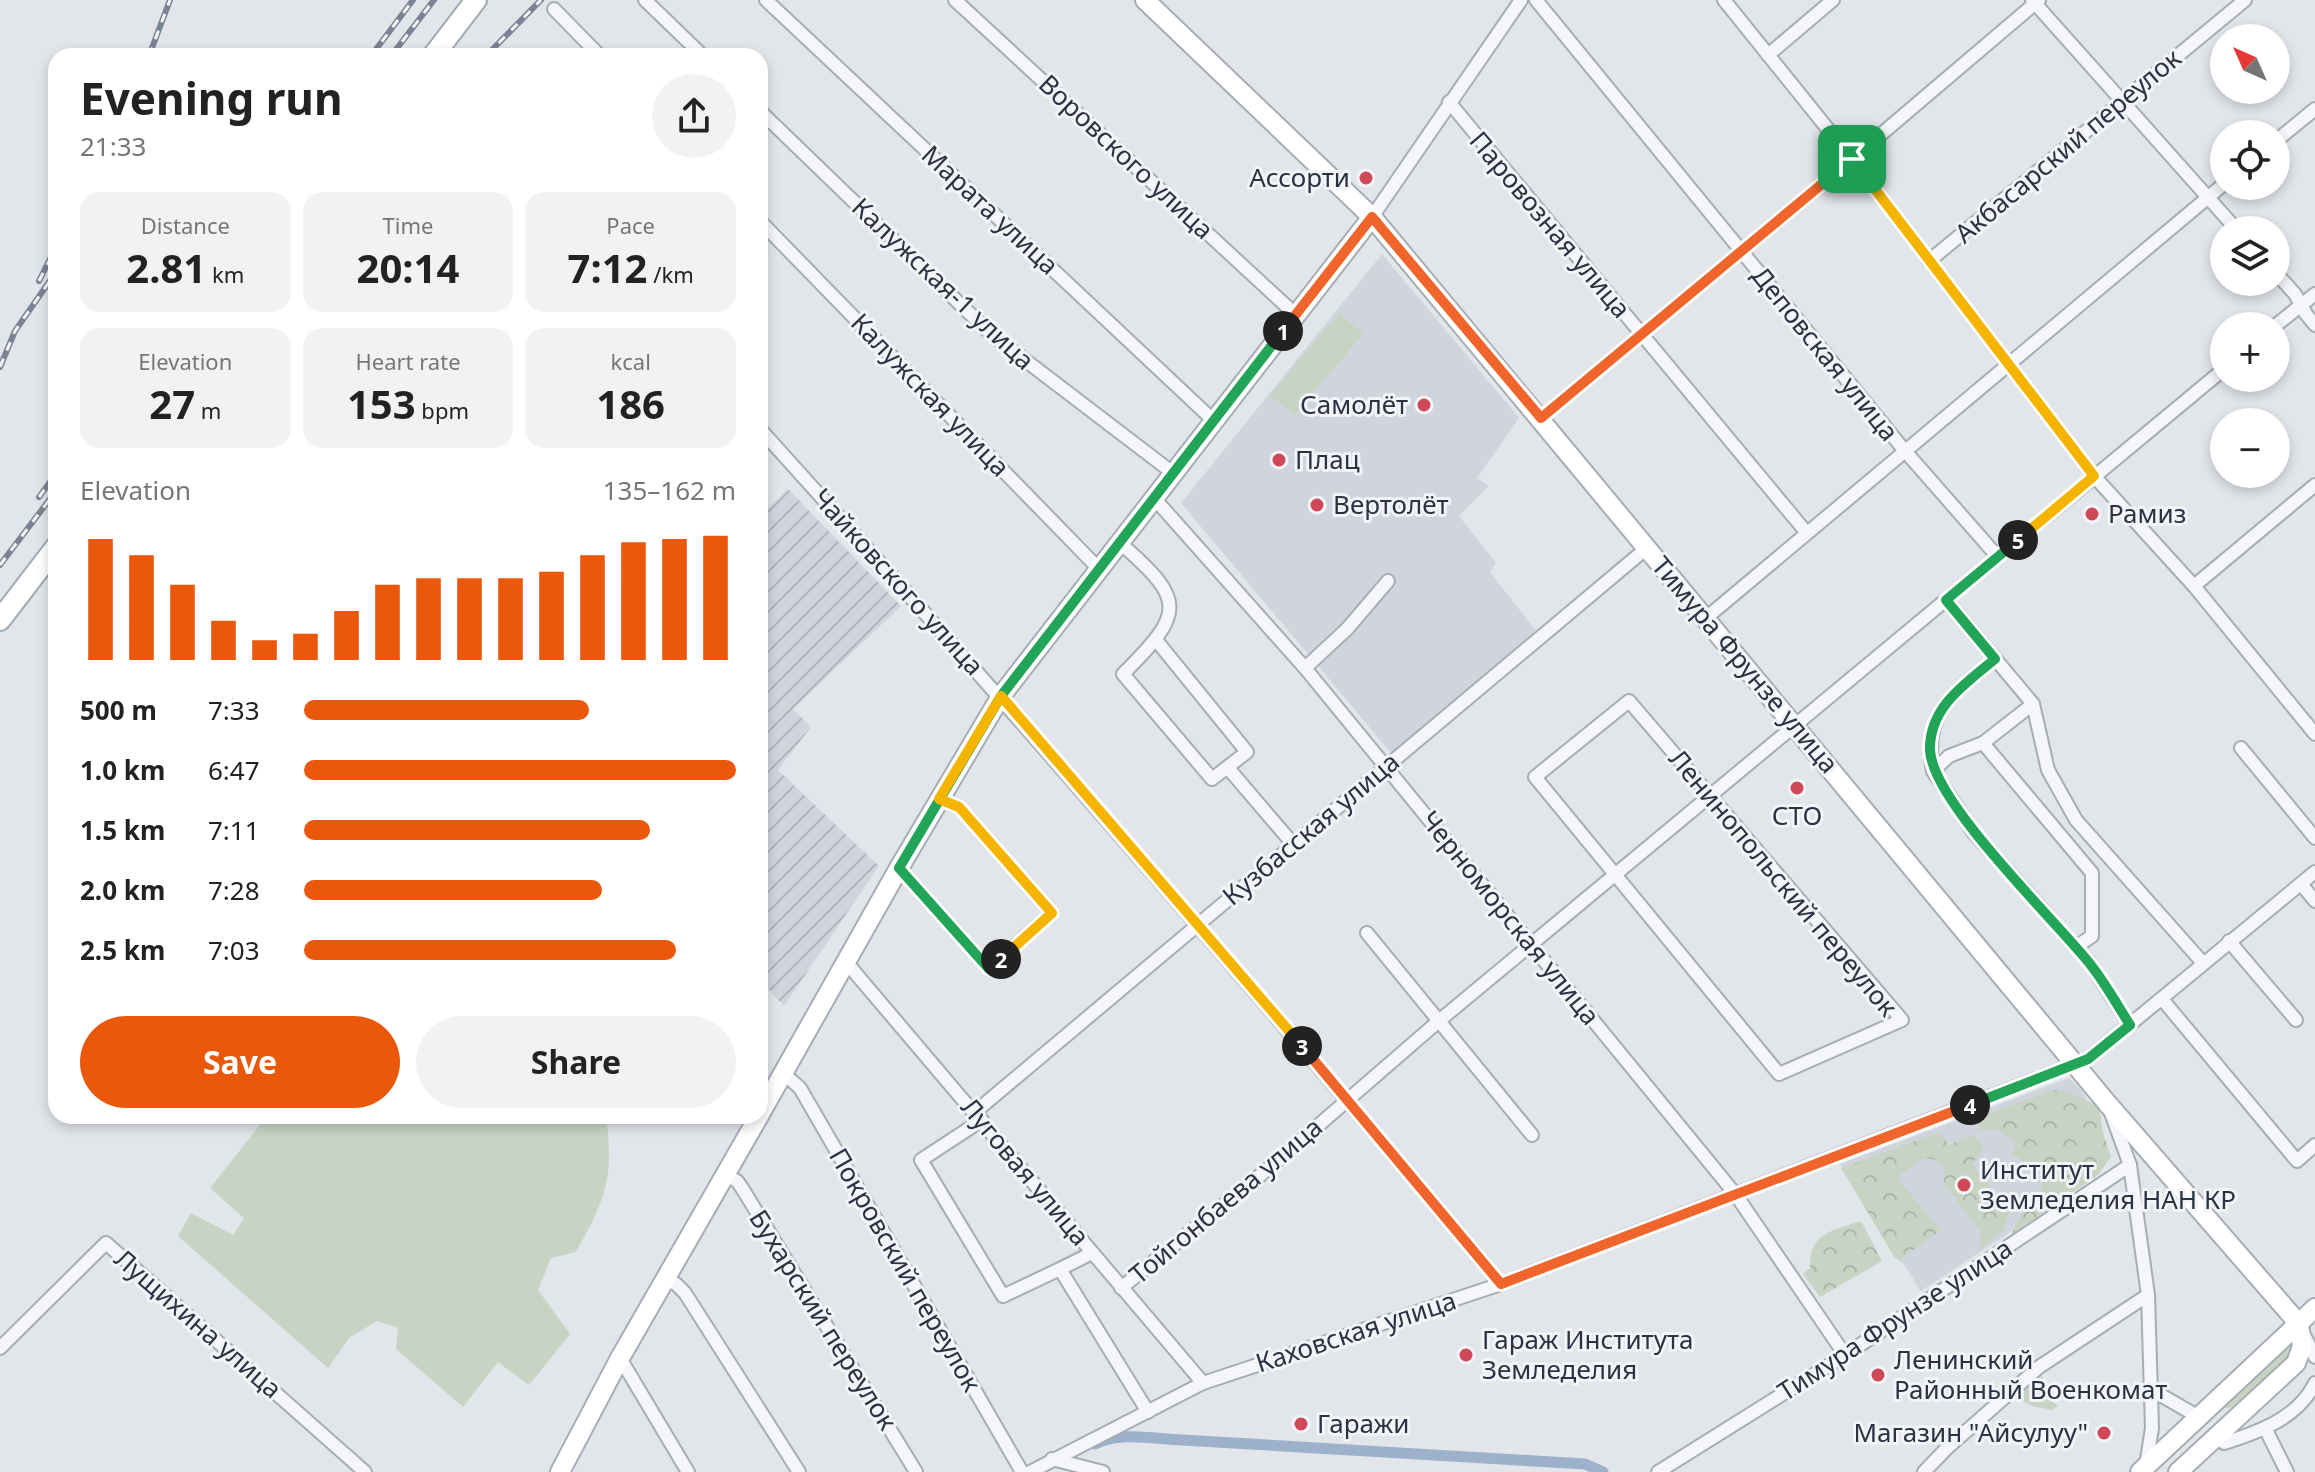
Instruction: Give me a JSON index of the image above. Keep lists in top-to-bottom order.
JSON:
{
  "streets": {
    "main road": ["Тимура Фрунзе улица"],
    "street": [
      "Акбасарский переулок",
      "Воровского улица",
      "Марата улица",
      "Паровозная улица",
      "Калужская-1 улица",
      "Деповская улица",
      "Калужская улица",
      "Чайковского улица",
      "Кузбасская улица",
      "Ленинопольский переулок",
      "Черноморская улица",
      "Луговая улица",
      "Тойгонбаева улица",
      "Покровский переулок",
      "Бухарский переулок",
      "Лущихина улица",
      "Каховская улица"
    ]
  },
  "crossings": [
    ["Деповская улица", "Тойгонбаева улица"],
    ["Чайковского улица", "Кузбасская улица"],
    ["Чайковского улица", "Тойгонбаева улица"],
    ["Чайковского улица", "Каховская улица"],
    ["Тимура Фрунзе улица", "Кузбасская улица"],
    ["Тимура Фрунзе улица", "Черноморская улица"],
    ["Тимура Фрунзе улица", "Тойгонбаева улица"],
    ["Тимура Фрунзе улица", "Каховская улица"],
    ["Кузбасская улица", "Черноморская улица"],
    ["Кузбасская улица", "Луговая улица"],
    ["Ленинопольский переулок", "Тойгонбаева улица"],
    ["Черноморская улица", "Тойгонбаева улица"],
    ["Черноморская улица", "Каховская улица"],
    ["Луговая улица", "Тойгонбаева улица"],
    ["Луговая улица", "Каховская улица"]
  ],
  "places": [
    "Ассорти",
    "Самолёт",
    "Плац",
    "Вертолёт",
    "Рамиз",
    "СТО",
    "Институт Земледелия НАН КР",
    "Гараж Института Земледелия",
    "Ленинский Районный Военкомат",
    "Гаражи",
    "Магазин \"Айсулуу\""
  ],
  "north": "top left",
  "page": {
    "map_buttons": ["+", "−"],
    "heading": ["Evening run", "21:33"],
    "stats": [
      ["Distance", "2.81 km"],
      ["Time", "20:14"],
      ["Pace", "7:12 /km"],
      ["Elevation", "27 m"],
      ["Heart rate", "153 bpm"],
      ["kcal", "186"]
    ],
    "pins": [
      "1",
      "5",
      "2",
      "3",
      "4"
    ],
    "chart": ["Elevation", "135–162 m"],
    "list": [
      {
        "name": "500 m",
        "note": "7:33"
      },
      {
        "name": "1.0 km",
        "note": "6:47"
      },
      {
        "name": "1.5 km",
        "note": "7:11"
      },
      {
        "name": "2.0 km",
        "note": "7:28"
      },
      {
        "name": "2.5 km",
        "note": "7:03"
      }
    ],
    "buttons": ["Save", "Share"]
  }
}
